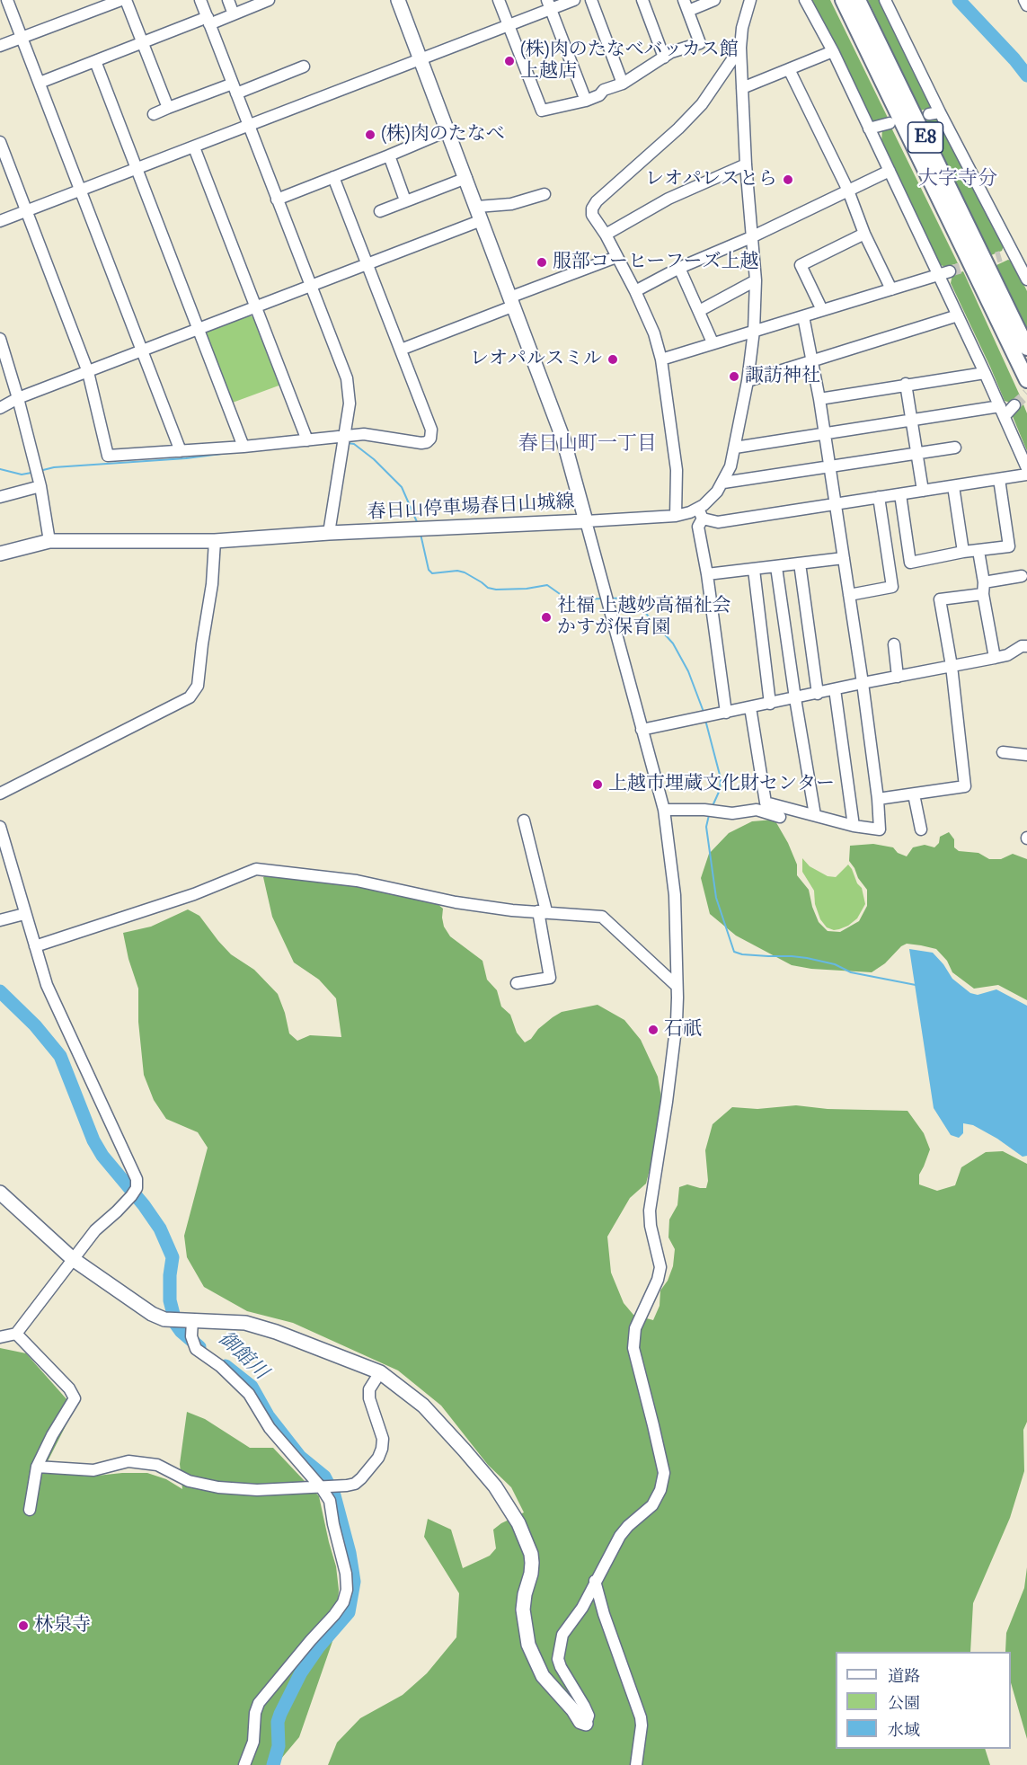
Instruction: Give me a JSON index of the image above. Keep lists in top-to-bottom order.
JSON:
{
  "streets": {
    "highway": ["E8"],
    "main road": ["春日山停車場春日山城線"]
  },
  "districts": ["大字寺分", "春日山町一丁目"],
  "water": ["御館川"],
  "places": [
    "(株)肉のたなべバッカス館 上越店",
    "(株)肉のたなべ",
    "レオパレスとら",
    "服部コーヒーフーズ上越",
    "レオパルスミル",
    "諏訪神社",
    "社福 上越妙高福祉会 かすが保育園",
    "上越市埋蔵文化財センター",
    "石祇",
    "林泉寺"
  ],
  "legend": ["道路", "公園", "水域"]
}
